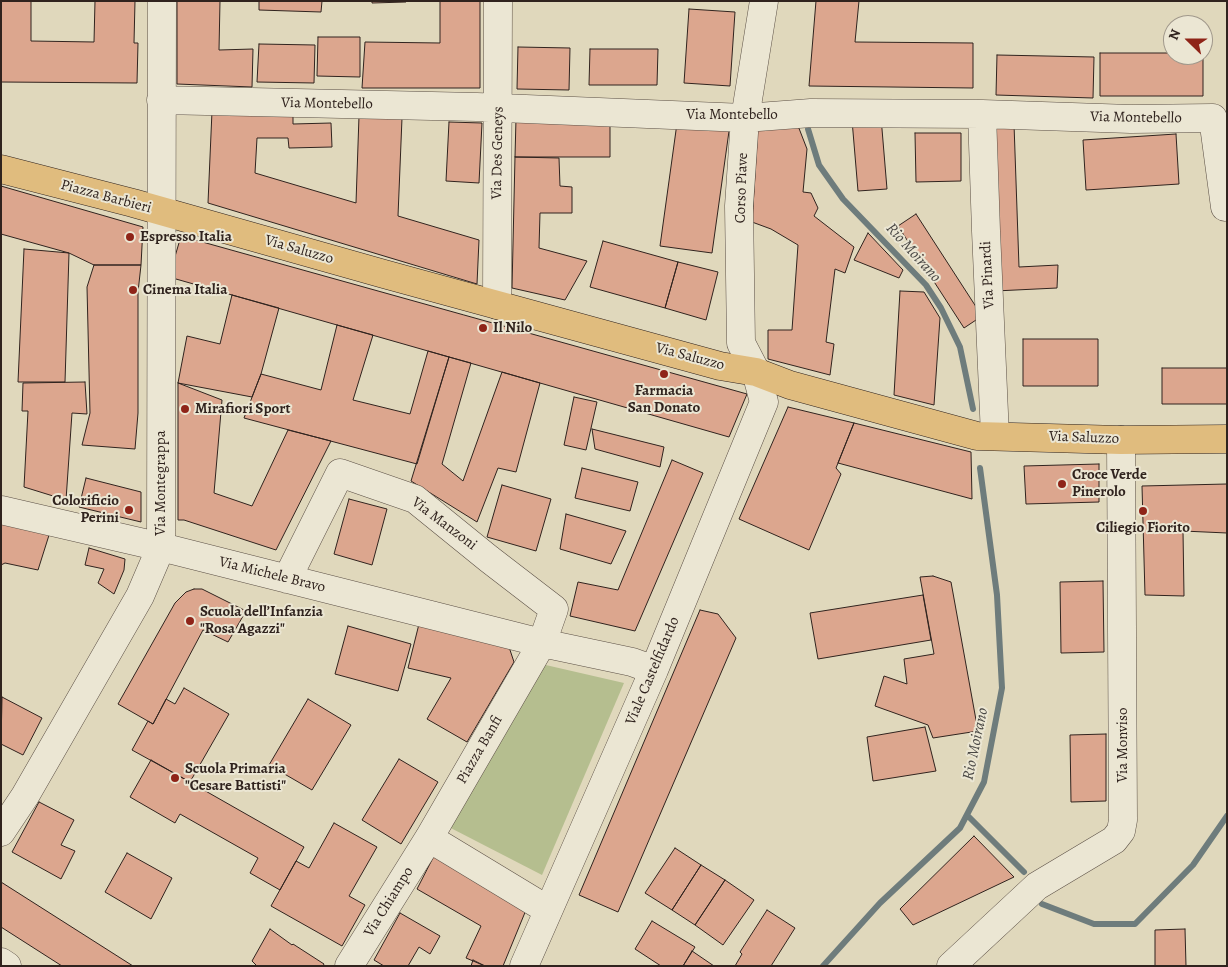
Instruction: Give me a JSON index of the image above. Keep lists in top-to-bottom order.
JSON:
{
  "streets": {
    "main road": ["Piazza Barbieri", "Via Saluzzo"],
    "street": [
      "Via Montebello",
      "Via Des Geneys",
      "Corso Piave",
      "Via Pinardi",
      "Via Montegrappa",
      "Via Manzoni",
      "Via Michele Bravo",
      "Viale Castelfidardo",
      "Via Monviso",
      "Piazza Banfi",
      "Via Chiampo"
    ]
  },
  "crossings": [
    ["Via Montebello", "Via Des Geneys"],
    ["Via Montebello", "Corso Piave"],
    ["Via Montebello", "Piazza Barbieri"],
    ["Via Montebello", "Via Pinardi"],
    ["Via Des Geneys", "Via Saluzzo"],
    ["Corso Piave", "Via Saluzzo"],
    ["Corso Piave", "Viale Castelfidardo"],
    ["Piazza Barbieri", "Via Saluzzo"],
    ["Piazza Barbieri", "Via Montegrappa"],
    ["Via Saluzzo", "Via Pinardi"],
    ["Via Saluzzo", "Via Montegrappa"],
    ["Via Saluzzo", "Viale Castelfidardo"],
    ["Via Saluzzo", "Via Monviso"],
    ["Via Montegrappa", "Via Michele Bravo"],
    ["Via Manzoni", "Via Michele Bravo"],
    ["Via Manzoni", "Piazza Banfi"],
    ["Via Michele Bravo", "Piazza Banfi"],
    ["Piazza Banfi", "Via Chiampo"]
  ],
  "water": ["Rio Moirano"],
  "places": [
    "Espresso Italia",
    "Cinema Italia",
    "Il Nilo",
    "Farmacia San Donato",
    "Mirafiori Sport",
    "Croce Verde Pinerolo",
    "Colorificio Perini",
    "Ciliegio Fiorito",
    "Scuola dell’Infanzia \"Rosa Agazzi\"",
    "Scuola Primaria \"Cesare Battisti\""
  ],
  "north": "left"
}
